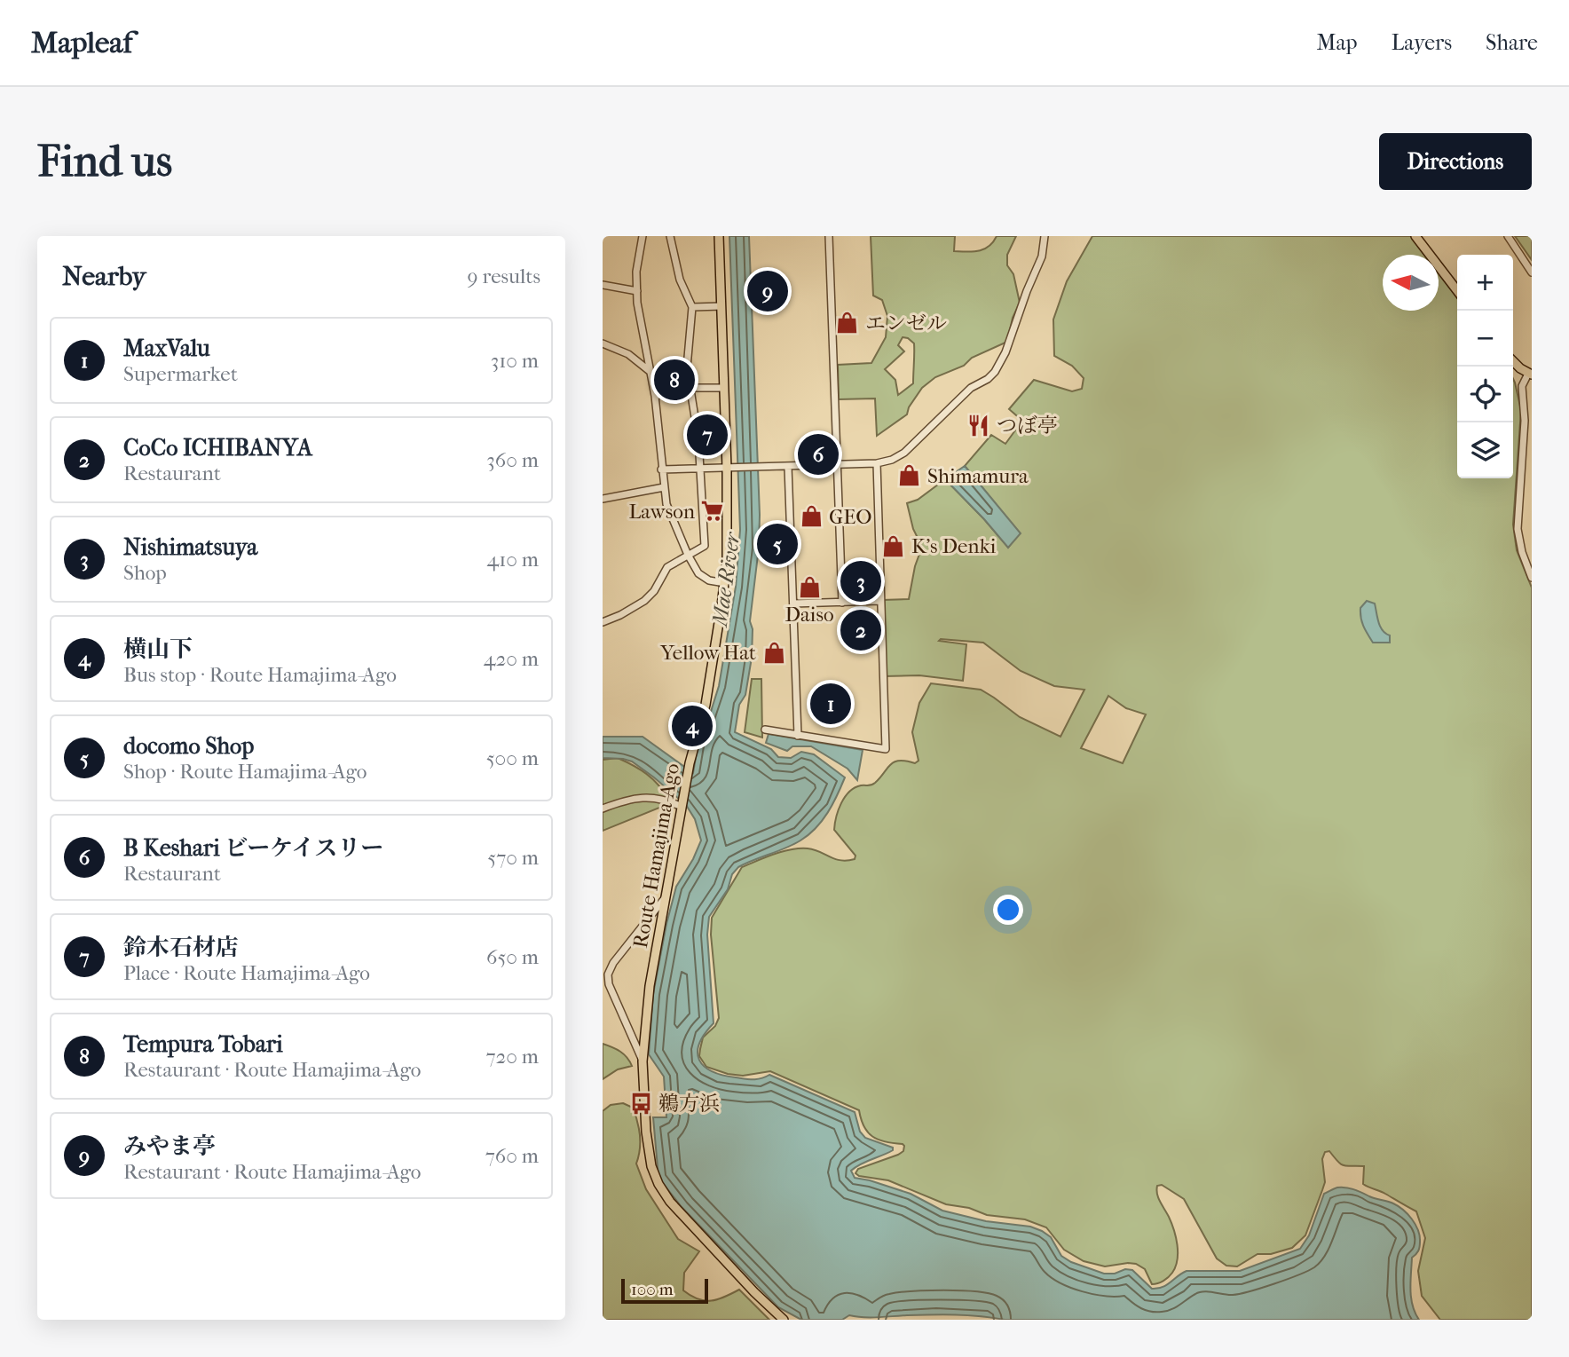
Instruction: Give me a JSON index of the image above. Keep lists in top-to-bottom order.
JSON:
{
  "streets": {
    "main road": ["Route Hamajima-Ago"]
  },
  "water": ["Mae River"],
  "places": {
    "shop": [
      "エンゼル",
      "Shimamura",
      "GEO",
      "K's Denki",
      "Daiso",
      "Yellow Hat"
    ],
    "restaurant": ["つぼ亭"],
    "supermarket": ["Lawson"],
    "bus stop": ["鵜方浜"]
  },
  "scale_bar": "100 m",
  "north": "left",
  "page": {
    "header": "Mapleaf",
    "nav": ["Map", "Layers", "Share"],
    "buttons": "Directions",
    "title": "Find us",
    "heading": ["Nearby", "9 results"],
    "map_buttons": ["+", "−"],
    "pins": [
      "9",
      "8",
      "7",
      "6",
      "5",
      "3",
      "2",
      "1",
      "4"
    ],
    "list": [
      {
        "mark": "1",
        "name": "MaxValu",
        "note": "Supermarket",
        "value": "310 m"
      },
      {
        "mark": "2",
        "name": "CoCo ICHIBANYA",
        "note": "Restaurant",
        "value": "360 m"
      },
      {
        "mark": "3",
        "name": "Nishimatsuya",
        "note": "Shop",
        "value": "410 m"
      },
      {
        "mark": "4",
        "name": "横山下",
        "note": "Bus stop · Route Hamajima-Ago",
        "value": "420 m"
      },
      {
        "mark": "5",
        "name": "docomo Shop",
        "note": "Shop · Route Hamajima-Ago",
        "value": "500 m"
      },
      {
        "mark": "6",
        "name": "B Keshari ビーケイスリー",
        "note": "Restaurant",
        "value": "570 m"
      },
      {
        "mark": "7",
        "name": "鈴木石材店",
        "note": "Place · Route Hamajima-Ago",
        "value": "650 m"
      },
      {
        "mark": "8",
        "name": "Tempura Tobari",
        "note": "Restaurant · Route Hamajima-Ago",
        "value": "720 m"
      },
      {
        "mark": "9",
        "name": "みやま亭",
        "note": "Restaurant · Route Hamajima-Ago",
        "value": "760 m"
      }
    ],
    "scale": "100 m"
  }
}
